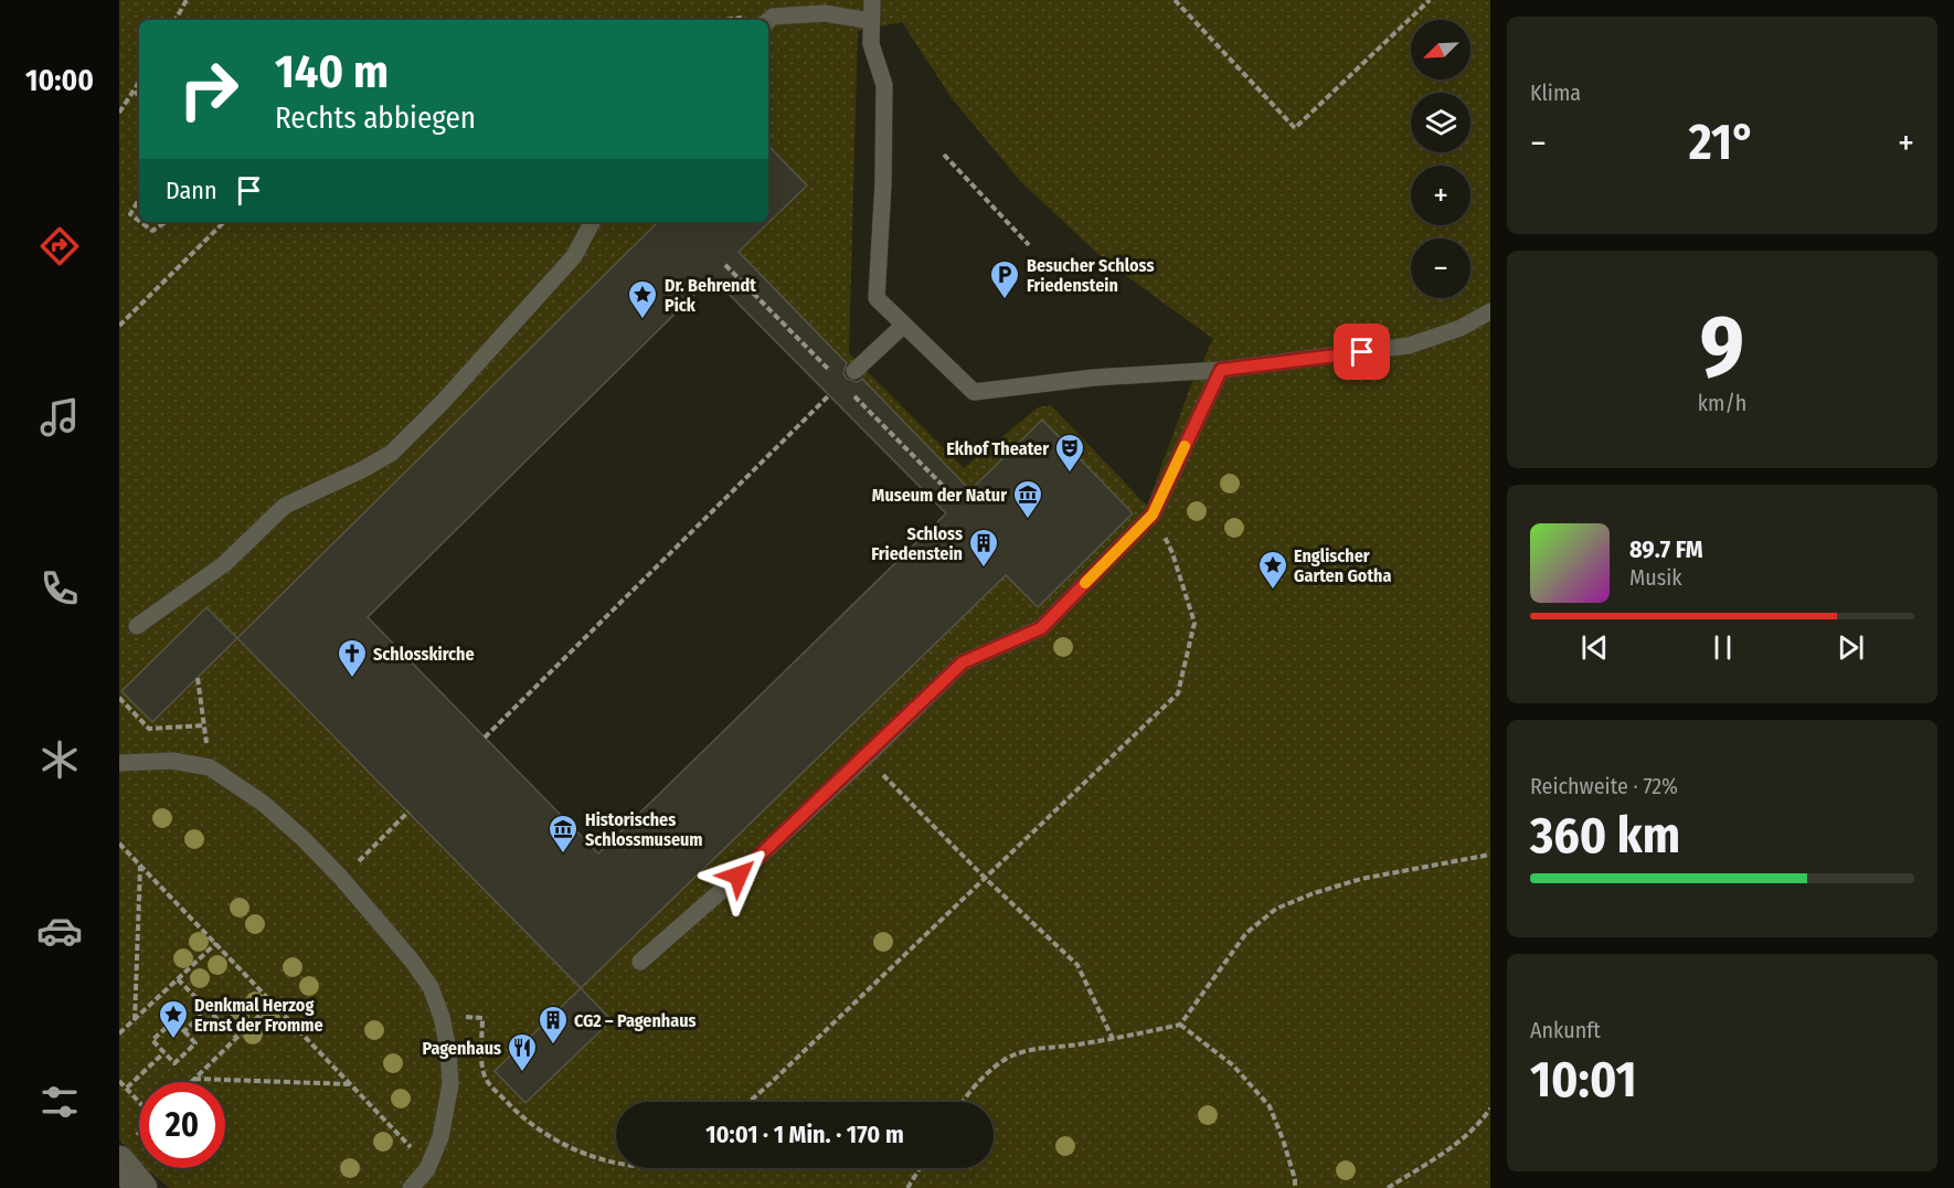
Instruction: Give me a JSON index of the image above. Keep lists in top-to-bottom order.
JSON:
{
  "places": {
    "parking": ["Besucher Schloss Friedenstein"],
    "place": ["Dr. Behrendt Pick", "Englischer Garten Gotha", "Denkmal Herzog Ernst der Fromme"],
    "theatre": ["Ekhof Theater"],
    "museum": ["Museum der Natur", "Historisches Schlossmuseum"],
    "building": ["Schloss Friedenstein", "CG2 – Pagenhaus"],
    "church": ["Schlosskirche"],
    "restaurant": ["Pagenhaus"]
  },
  "north": "bottom left",
  "page": {
    "tabs": "10:00",
    "tile": [
      "Klima",
      ["9", "km/h"],
      ["Reichweite · 72%", "360 km"],
      ["Ankunft", "10:01"]
    ],
    "map_buttons": ["+", "−"],
    "turn": ["140 m", "Rechts abbiegen"],
    "heat": ["−", "21°", "+"],
    "then": "Dann",
    "song": ["89.7 FM", "Musik"],
    "limit": "20",
    "trip": "10:01 · 1 Min. · 170 m"
  }
}
